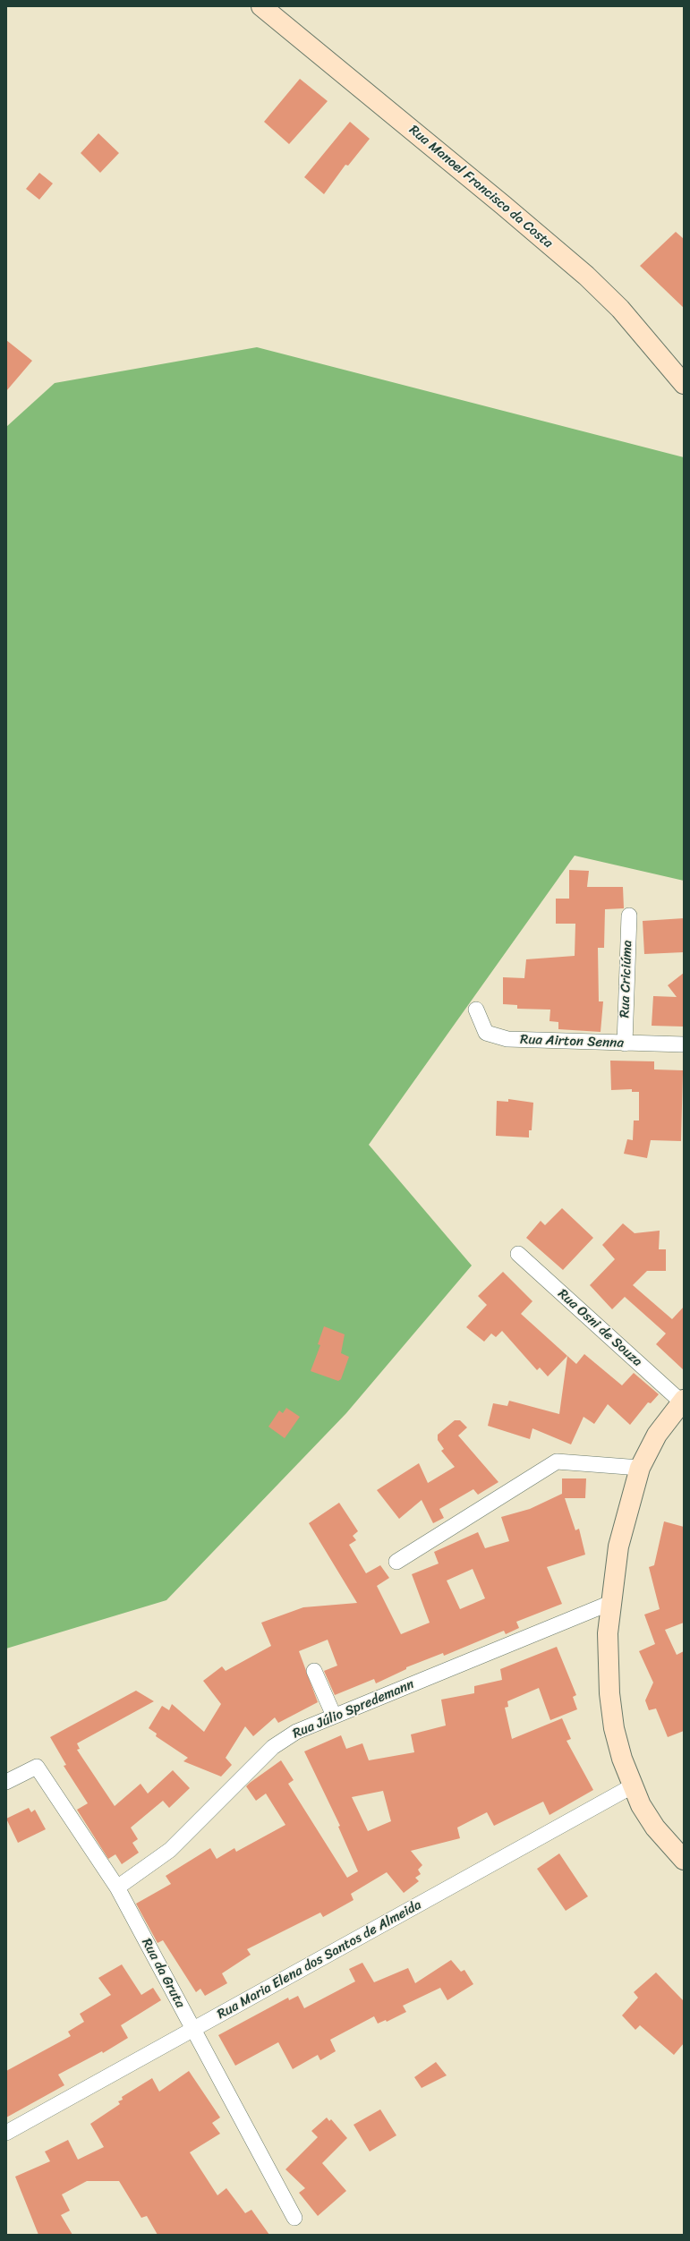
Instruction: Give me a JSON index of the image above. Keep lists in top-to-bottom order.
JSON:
{
  "streets": {
    "main road": ["Rua Manoel Francisco da Costa"],
    "street": [
      "Rua Criciúma",
      "Rua Airton Senna",
      "Rua Osni de Souza",
      "Rua Júlio Spredemann",
      "Rua Maria Elena dos Santos de Almeida",
      "Rua da Gruta"
    ]
  },
  "crossings": [
    ["Rua Criciúma", "Rua Airton Senna"],
    ["Rua Júlio Spredemann", "Rua da Gruta"],
    ["Rua Maria Elena dos Santos de Almeida", "Rua da Gruta"]
  ]
}
